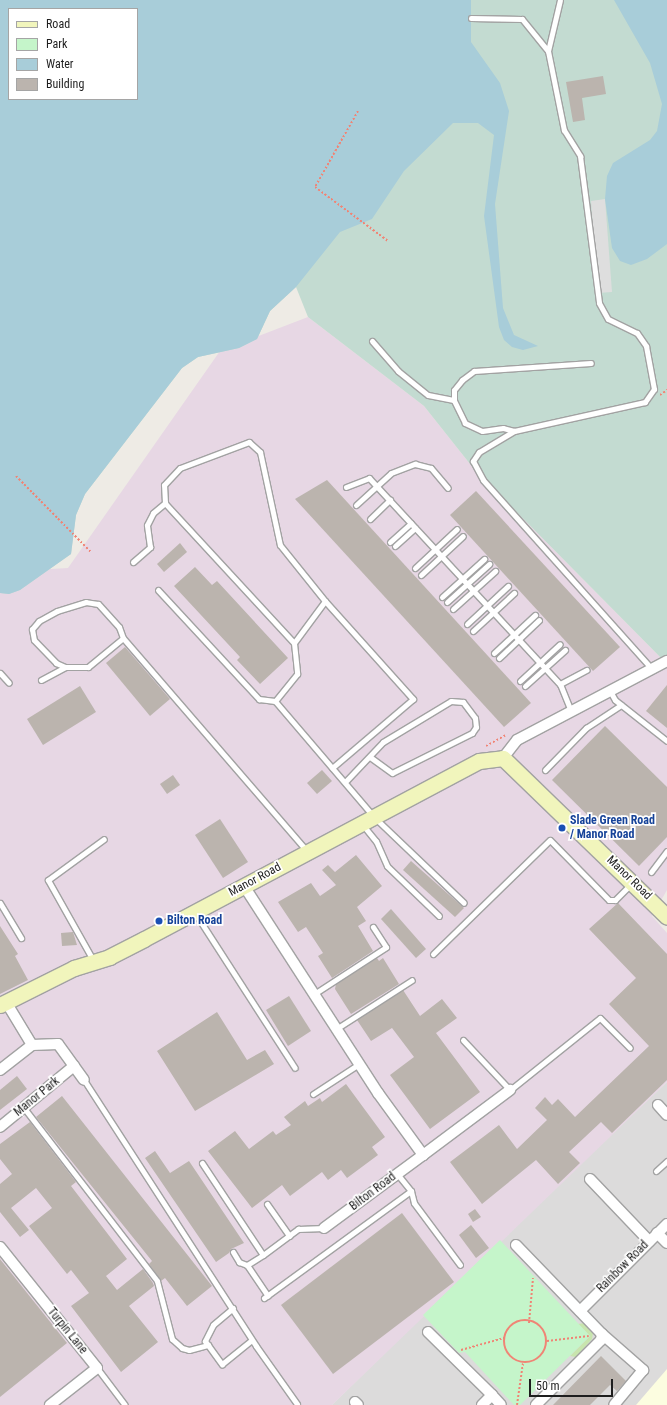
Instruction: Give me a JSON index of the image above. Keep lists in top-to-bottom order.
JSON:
{
  "streets": {
    "street": [
      "Manor Road",
      "Manor Park",
      "Bilton Road",
      "Rainbow Road",
      "Turpin Lane"
    ]
  },
  "places": ["Slade Green Road / Manor Road", "Bilton Road"],
  "legend": [
    "Road",
    "Park",
    "Water",
    "Building"
  ],
  "scale_bar": "50 m"
}
